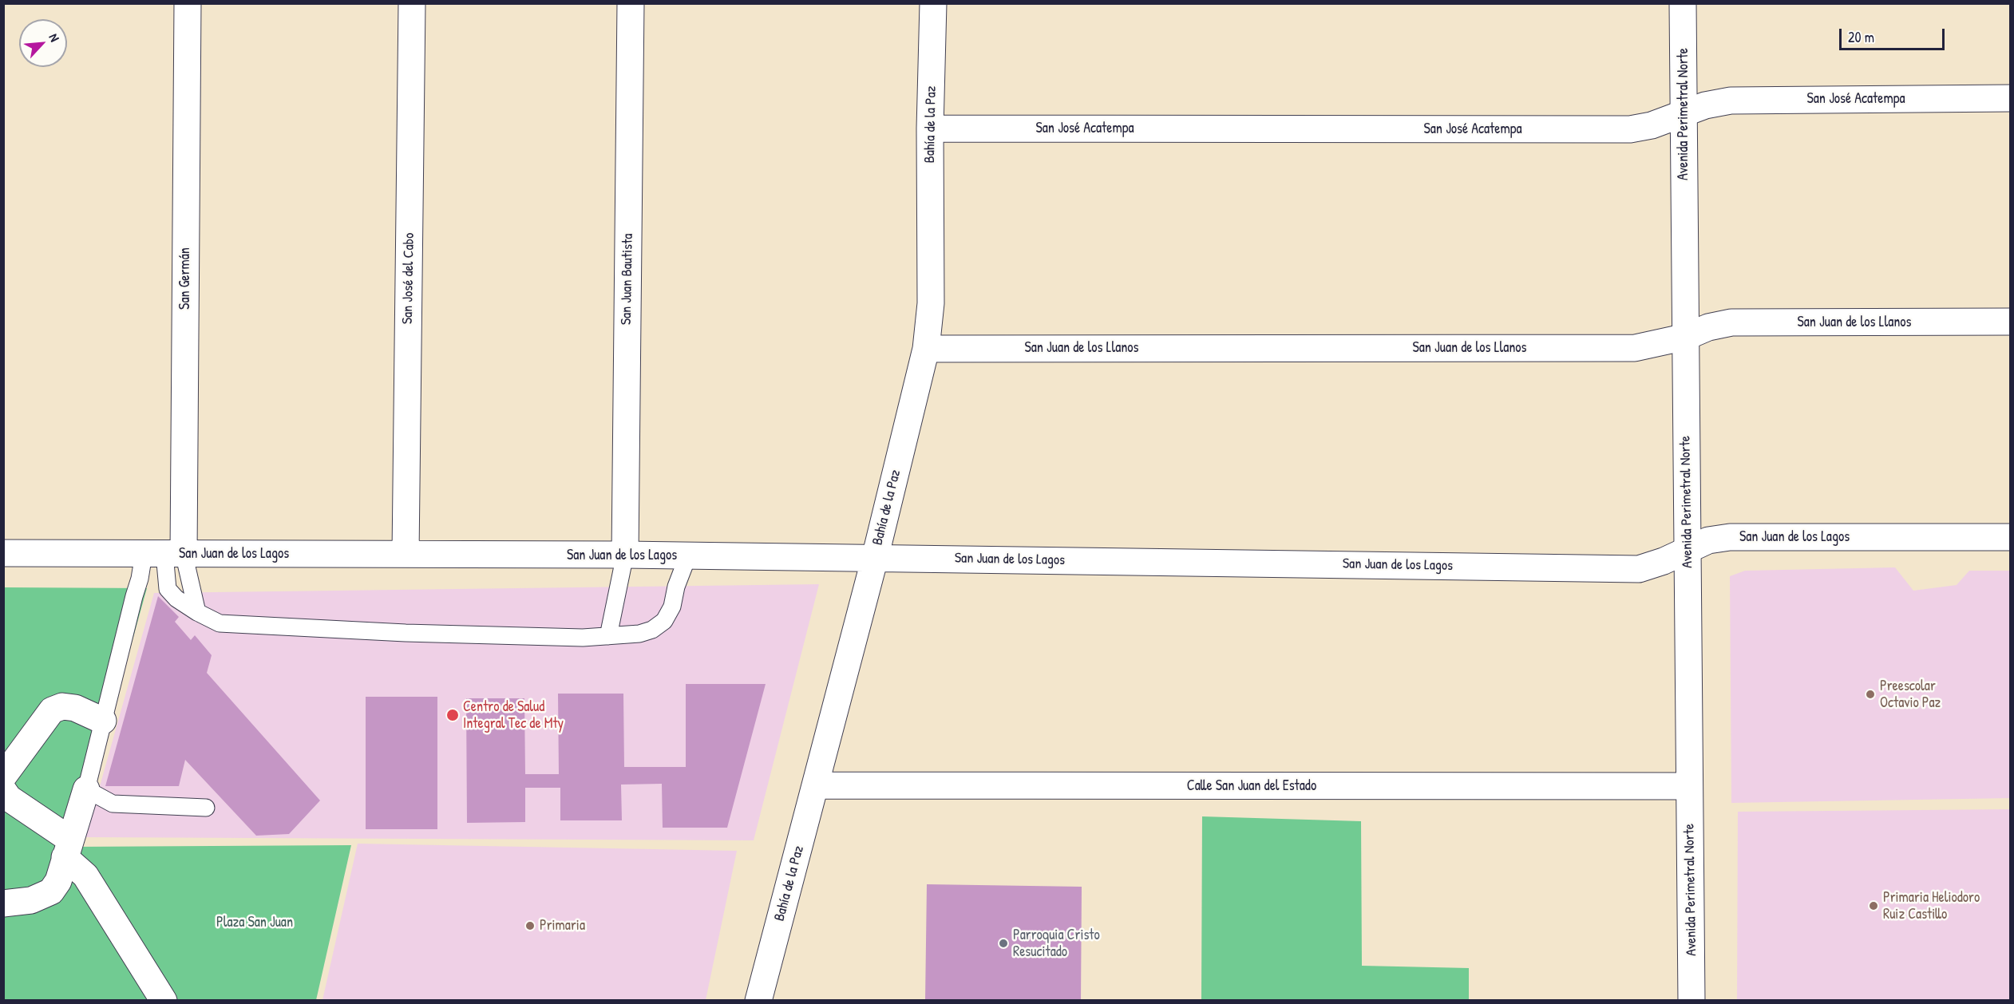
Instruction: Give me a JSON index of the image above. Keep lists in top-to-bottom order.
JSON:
{
  "streets": {
    "street": [
      "San José Acatempa",
      "Avenida Perimetral Norte",
      "Bahía de la Paz",
      "San Germán",
      "San José del Cabo",
      "San Juan Bautista",
      "San Juan de los Llanos",
      "San Juan de los Lagos",
      "Calle San Juan del Estado"
    ]
  },
  "crossings": [
    ["San José Acatempa", "Avenida Perimetral Norte"],
    ["San José Acatempa", "Bahía de la Paz"],
    ["Avenida Perimetral Norte", "San Juan de los Llanos"],
    ["Avenida Perimetral Norte", "San Juan de los Lagos"],
    ["Avenida Perimetral Norte", "Calle San Juan del Estado"],
    ["Bahía de la Paz", "San Juan de los Llanos"],
    ["Bahía de la Paz", "San Juan de los Lagos"],
    ["Bahía de la Paz", "Calle San Juan del Estado"],
    ["San Germán", "San Juan de los Lagos"],
    ["San José del Cabo", "San Juan de los Lagos"],
    ["San Juan Bautista", "San Juan de los Lagos"]
  ],
  "parks": ["Plaza San Juan"],
  "places": [
    "Preescolar Octavio Paz",
    "Centro de Salud Integral Tec de Mty",
    "Primaria Heliodoro Ruiz Castillo",
    "Primaria",
    "Parroquia Cristo Resucitado"
  ],
  "scale_bar": "20 m",
  "north": "top right"
}
